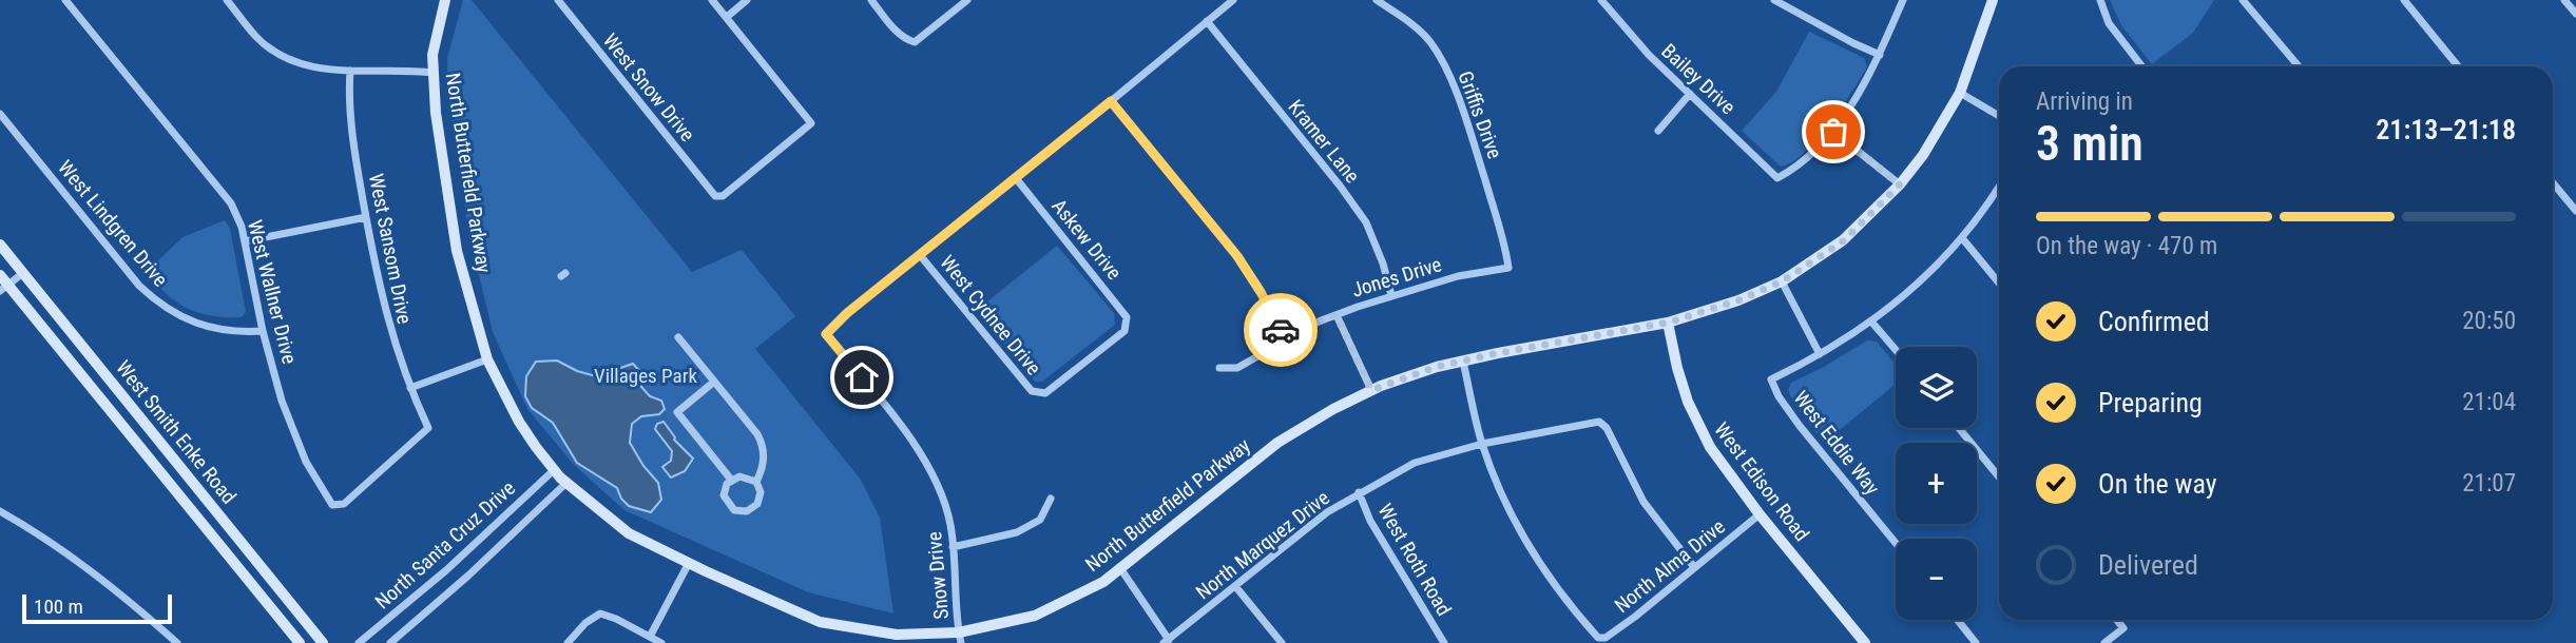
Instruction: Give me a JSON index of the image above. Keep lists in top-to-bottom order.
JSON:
{
  "streets": {
    "street": [
      "Bailey Drive",
      "West Snow Drive",
      "Griffis Drive",
      "Kramer Lane",
      "North Butterfield Parkway",
      "West Lindgren Drive",
      "Askew Drive",
      "West Sansom Drive",
      "Jones Drive",
      "West Wallner Drive",
      "West Cydnee Drive",
      "West Smith Enke Road",
      "West Eddie Way",
      "West Edison Road",
      "North Santa Cruz Drive",
      "North Marquez Drive",
      "West Roth Road",
      "North Alma Drive",
      "Snow Drive"
    ]
  },
  "crossings": [
    ["Griffis Drive", "Jones Drive"],
    ["Kramer Lane", "Jones Drive"],
    ["North Butterfield Parkway", "West Edison Road"],
    ["North Butterfield Parkway", "North Santa Cruz Drive"],
    ["North Butterfield Parkway", "Snow Drive"],
    ["West Lindgren Drive", "West Wallner Drive"],
    ["Askew Drive", "West Cydnee Drive"],
    ["West Sansom Drive", "West Wallner Drive"],
    ["West Cydnee Drive", "Snow Drive"],
    ["West Edison Road", "North Alma Drive"],
    ["North Marquez Drive", "West Roth Road"],
    ["North Marquez Drive", "North Alma Drive"]
  ],
  "parks": ["Villages Park"],
  "scale_bar": "100 m",
  "page": {
    "heading": ["3 min", "Arriving in", "21:13–21:18"],
    "bar": "On the way · 470 m",
    "list": [
      ["Confirmed", "20:50"],
      ["Preparing", "21:04"],
      ["On the way", "21:07"],
      "Delivered"
    ],
    "map_buttons": ["+", "−"],
    "scale": "100 m"
  }
}
